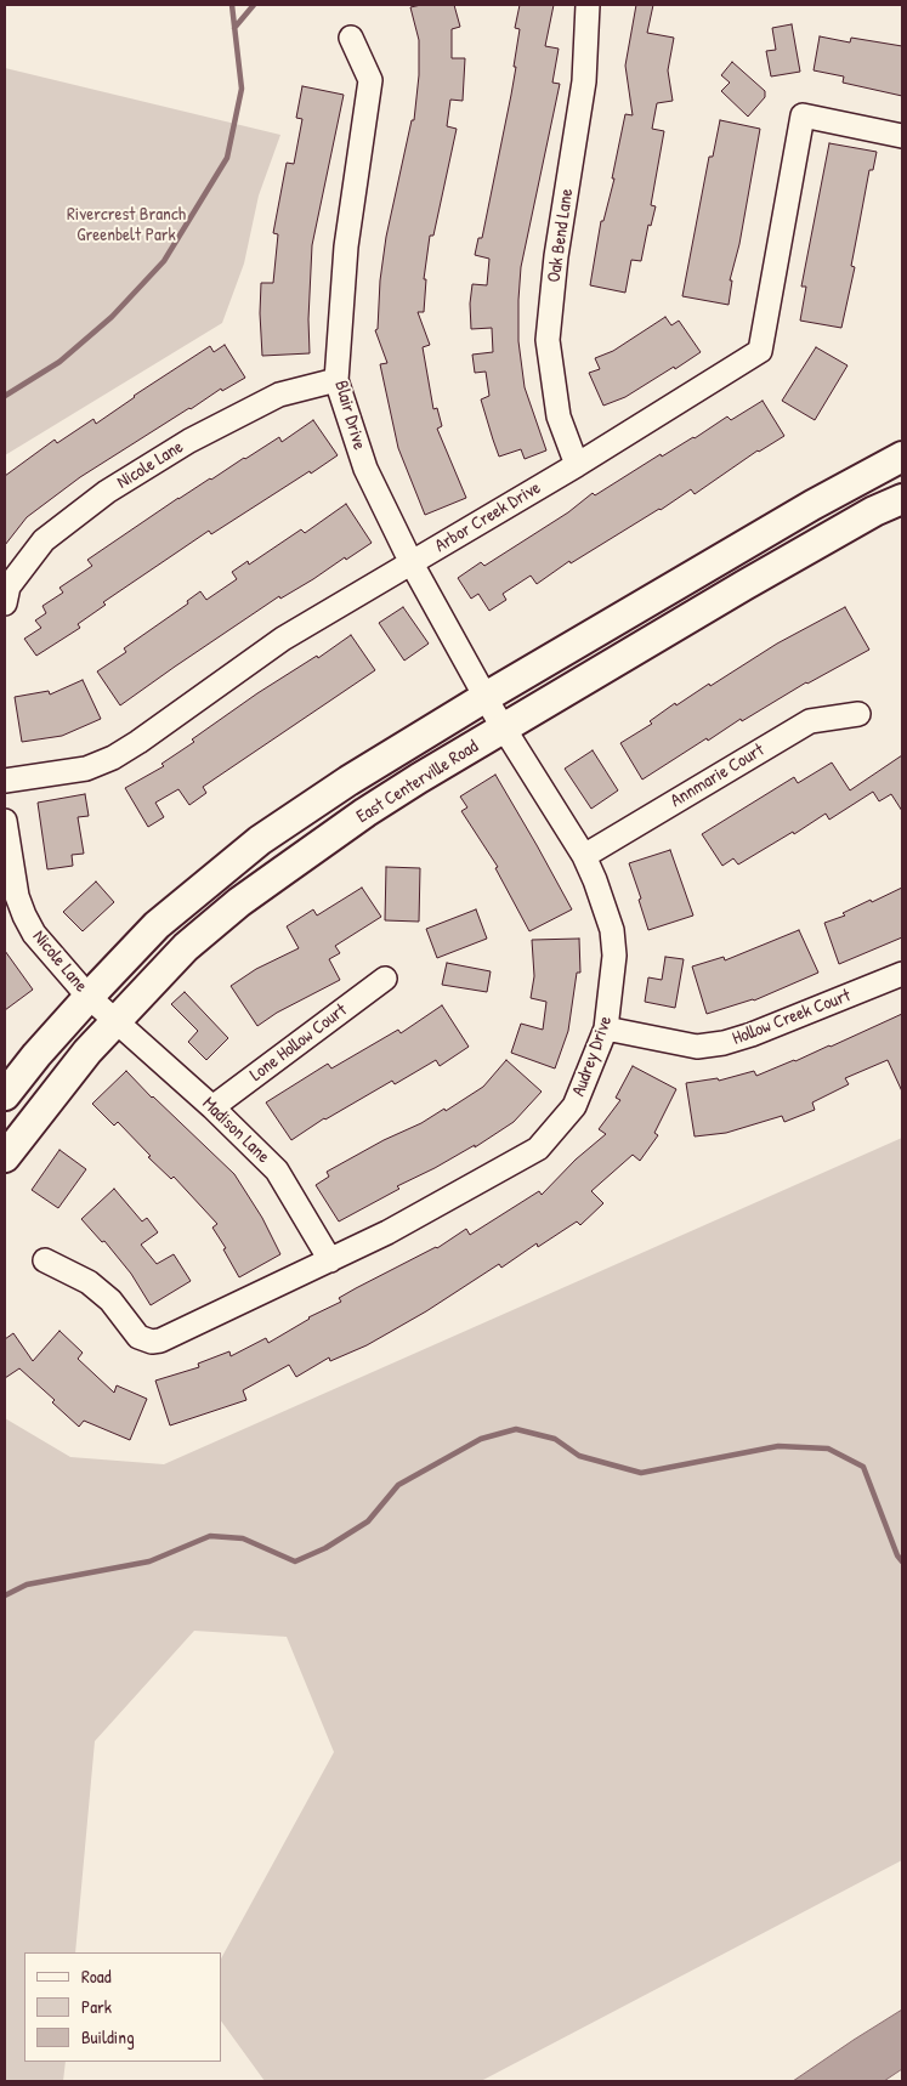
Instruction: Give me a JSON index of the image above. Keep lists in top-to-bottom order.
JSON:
{
  "streets": {
    "main road": ["East Centerville Road"],
    "street": [
      "Oak Bend Lane",
      "Blair Drive",
      "Nicole Lane",
      "Arbor Creek Drive",
      "Annmarie Court",
      "Hollow Creek Court",
      "Lone Hollow Court",
      "Audrey Drive",
      "Madison Lane"
    ]
  },
  "crossings": [
    ["Oak Bend Lane", "Arbor Creek Drive"],
    ["Blair Drive", "Nicole Lane"],
    ["Blair Drive", "Arbor Creek Drive"],
    ["Blair Drive", "East Centerville Road"],
    ["Blair Drive", "Audrey Drive"],
    ["Nicole Lane", "East Centerville Road"],
    ["Nicole Lane", "Madison Lane"],
    ["Annmarie Court", "Audrey Drive"],
    ["East Centerville Road", "Audrey Drive"],
    ["East Centerville Road", "Madison Lane"],
    ["Hollow Creek Court", "Audrey Drive"],
    ["Lone Hollow Court", "Madison Lane"],
    ["Audrey Drive", "Madison Lane"]
  ],
  "parks": ["Rivercrest Branch Greenbelt Park"],
  "legend": ["Road", "Park", "Building"]
}
